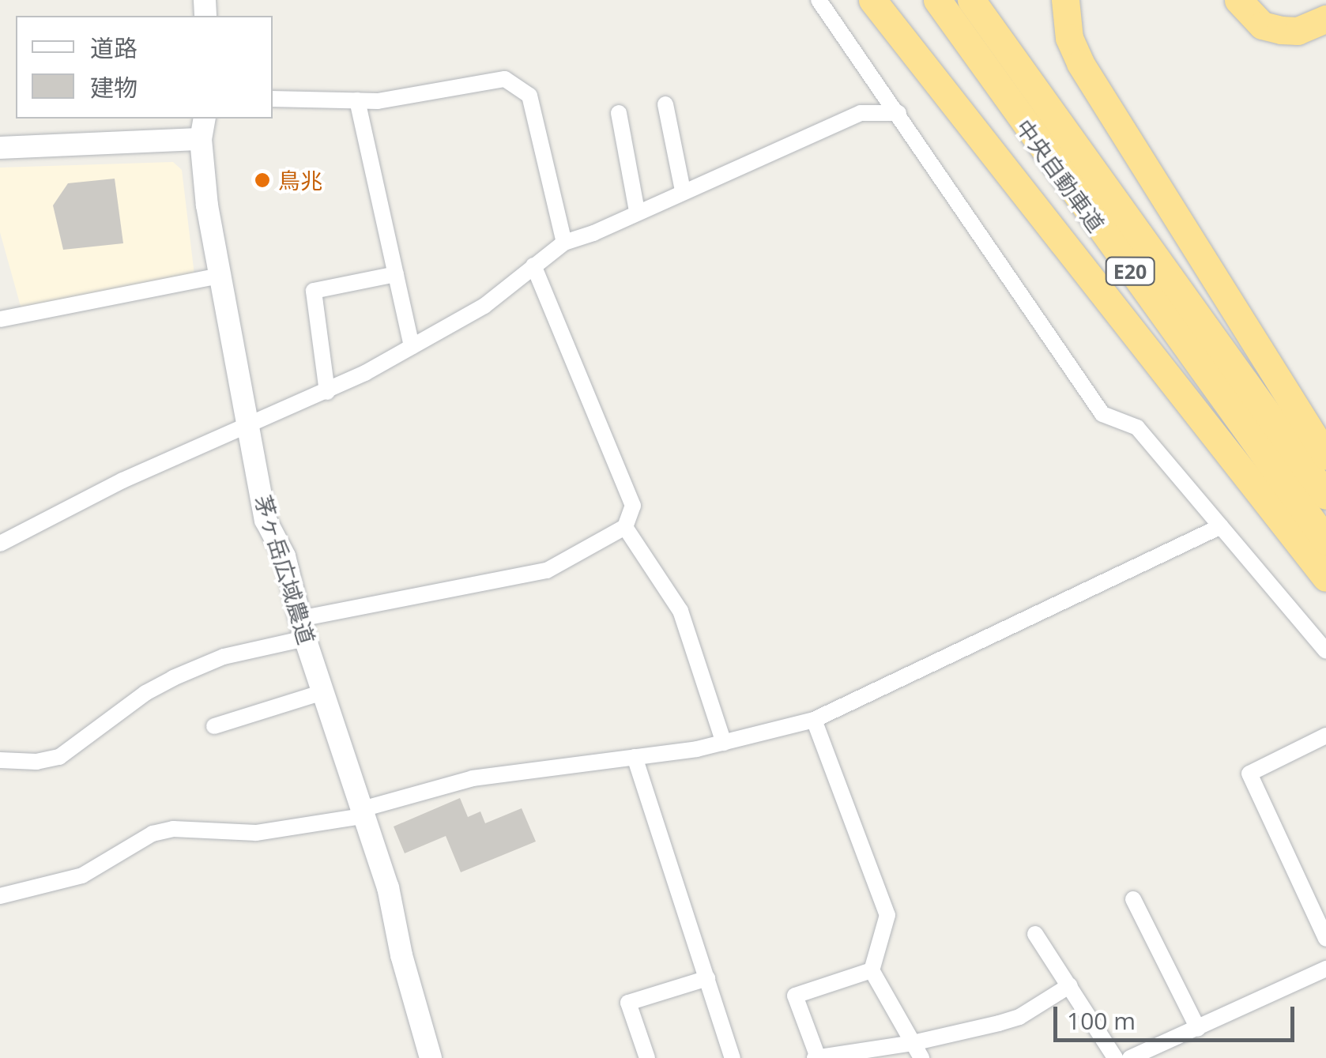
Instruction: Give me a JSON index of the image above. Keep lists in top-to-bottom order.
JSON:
{
  "streets": {
    "highway": ["中央自動車道", "E20"],
    "street": ["茅ヶ岳広域農道"]
  },
  "places": ["鳥兆"],
  "legend": ["道路", "建物"],
  "scale_bar": "100 m"
}
